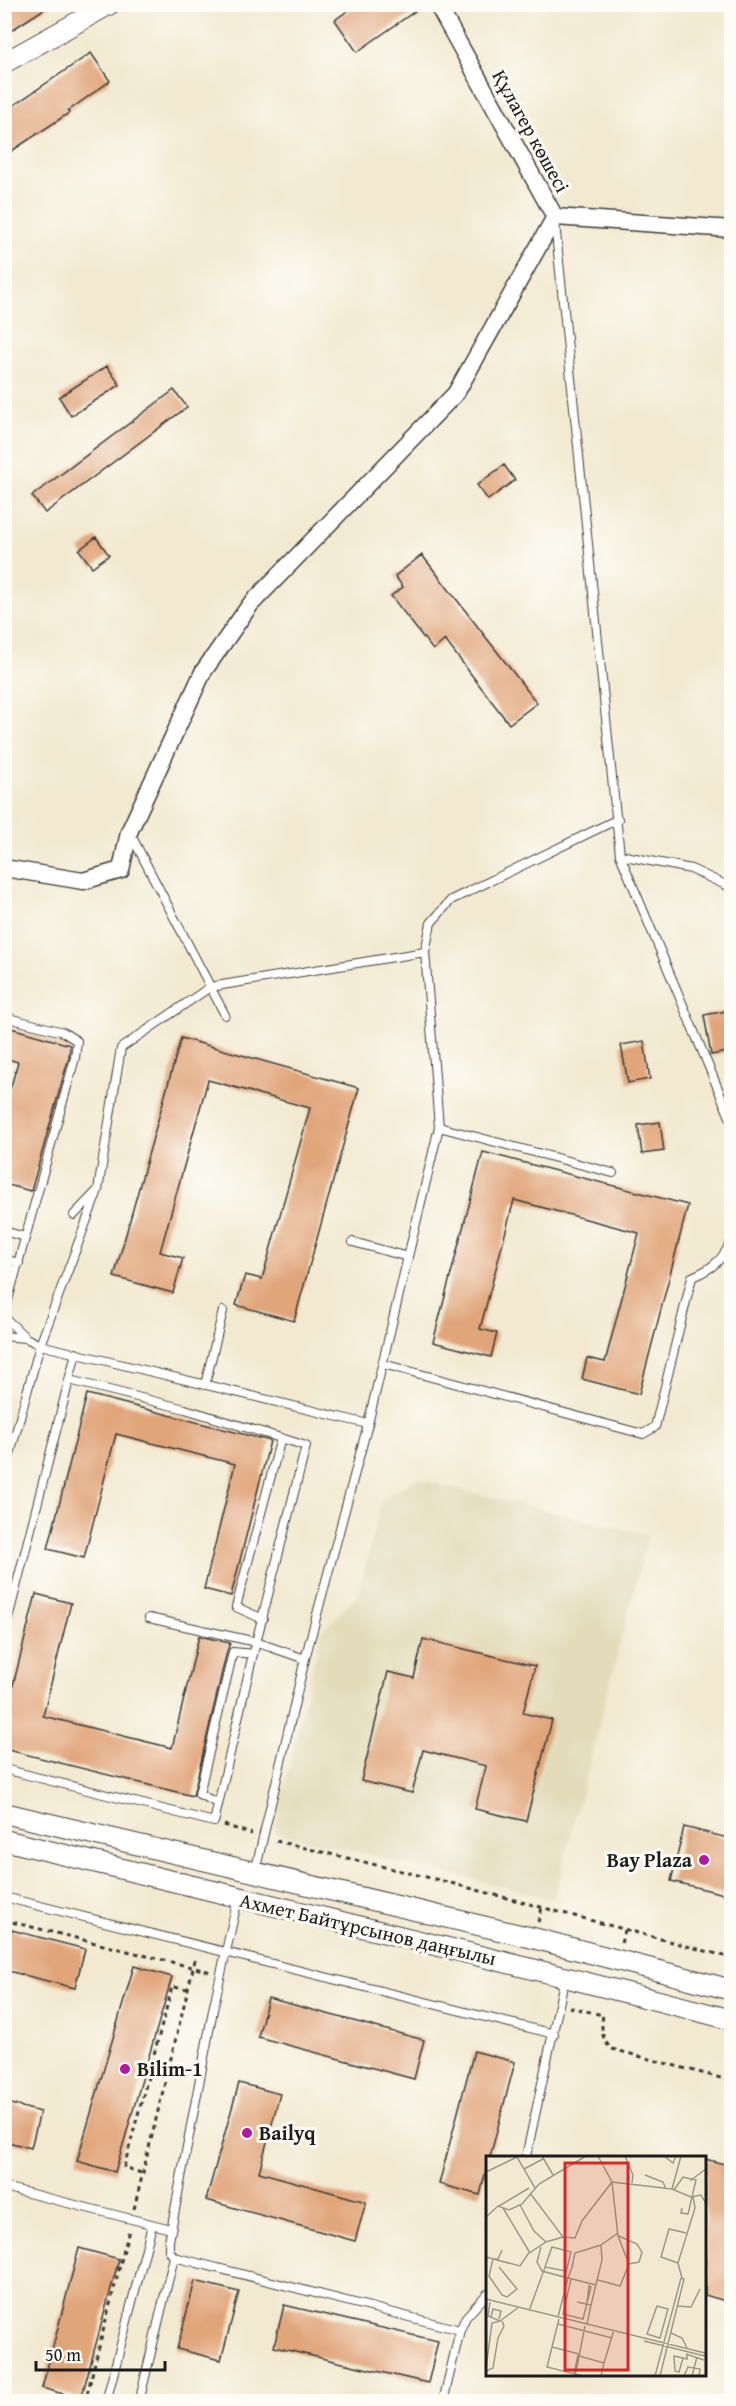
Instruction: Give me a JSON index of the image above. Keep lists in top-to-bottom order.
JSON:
{
  "streets": {
    "street": ["Құлагер көшесі", "Ахмет Байтұрсынов даңғылы"]
  },
  "places": ["Bay Plaza", "Bilim-1", "Bailyq"],
  "scale_bar": "50 m"
}
